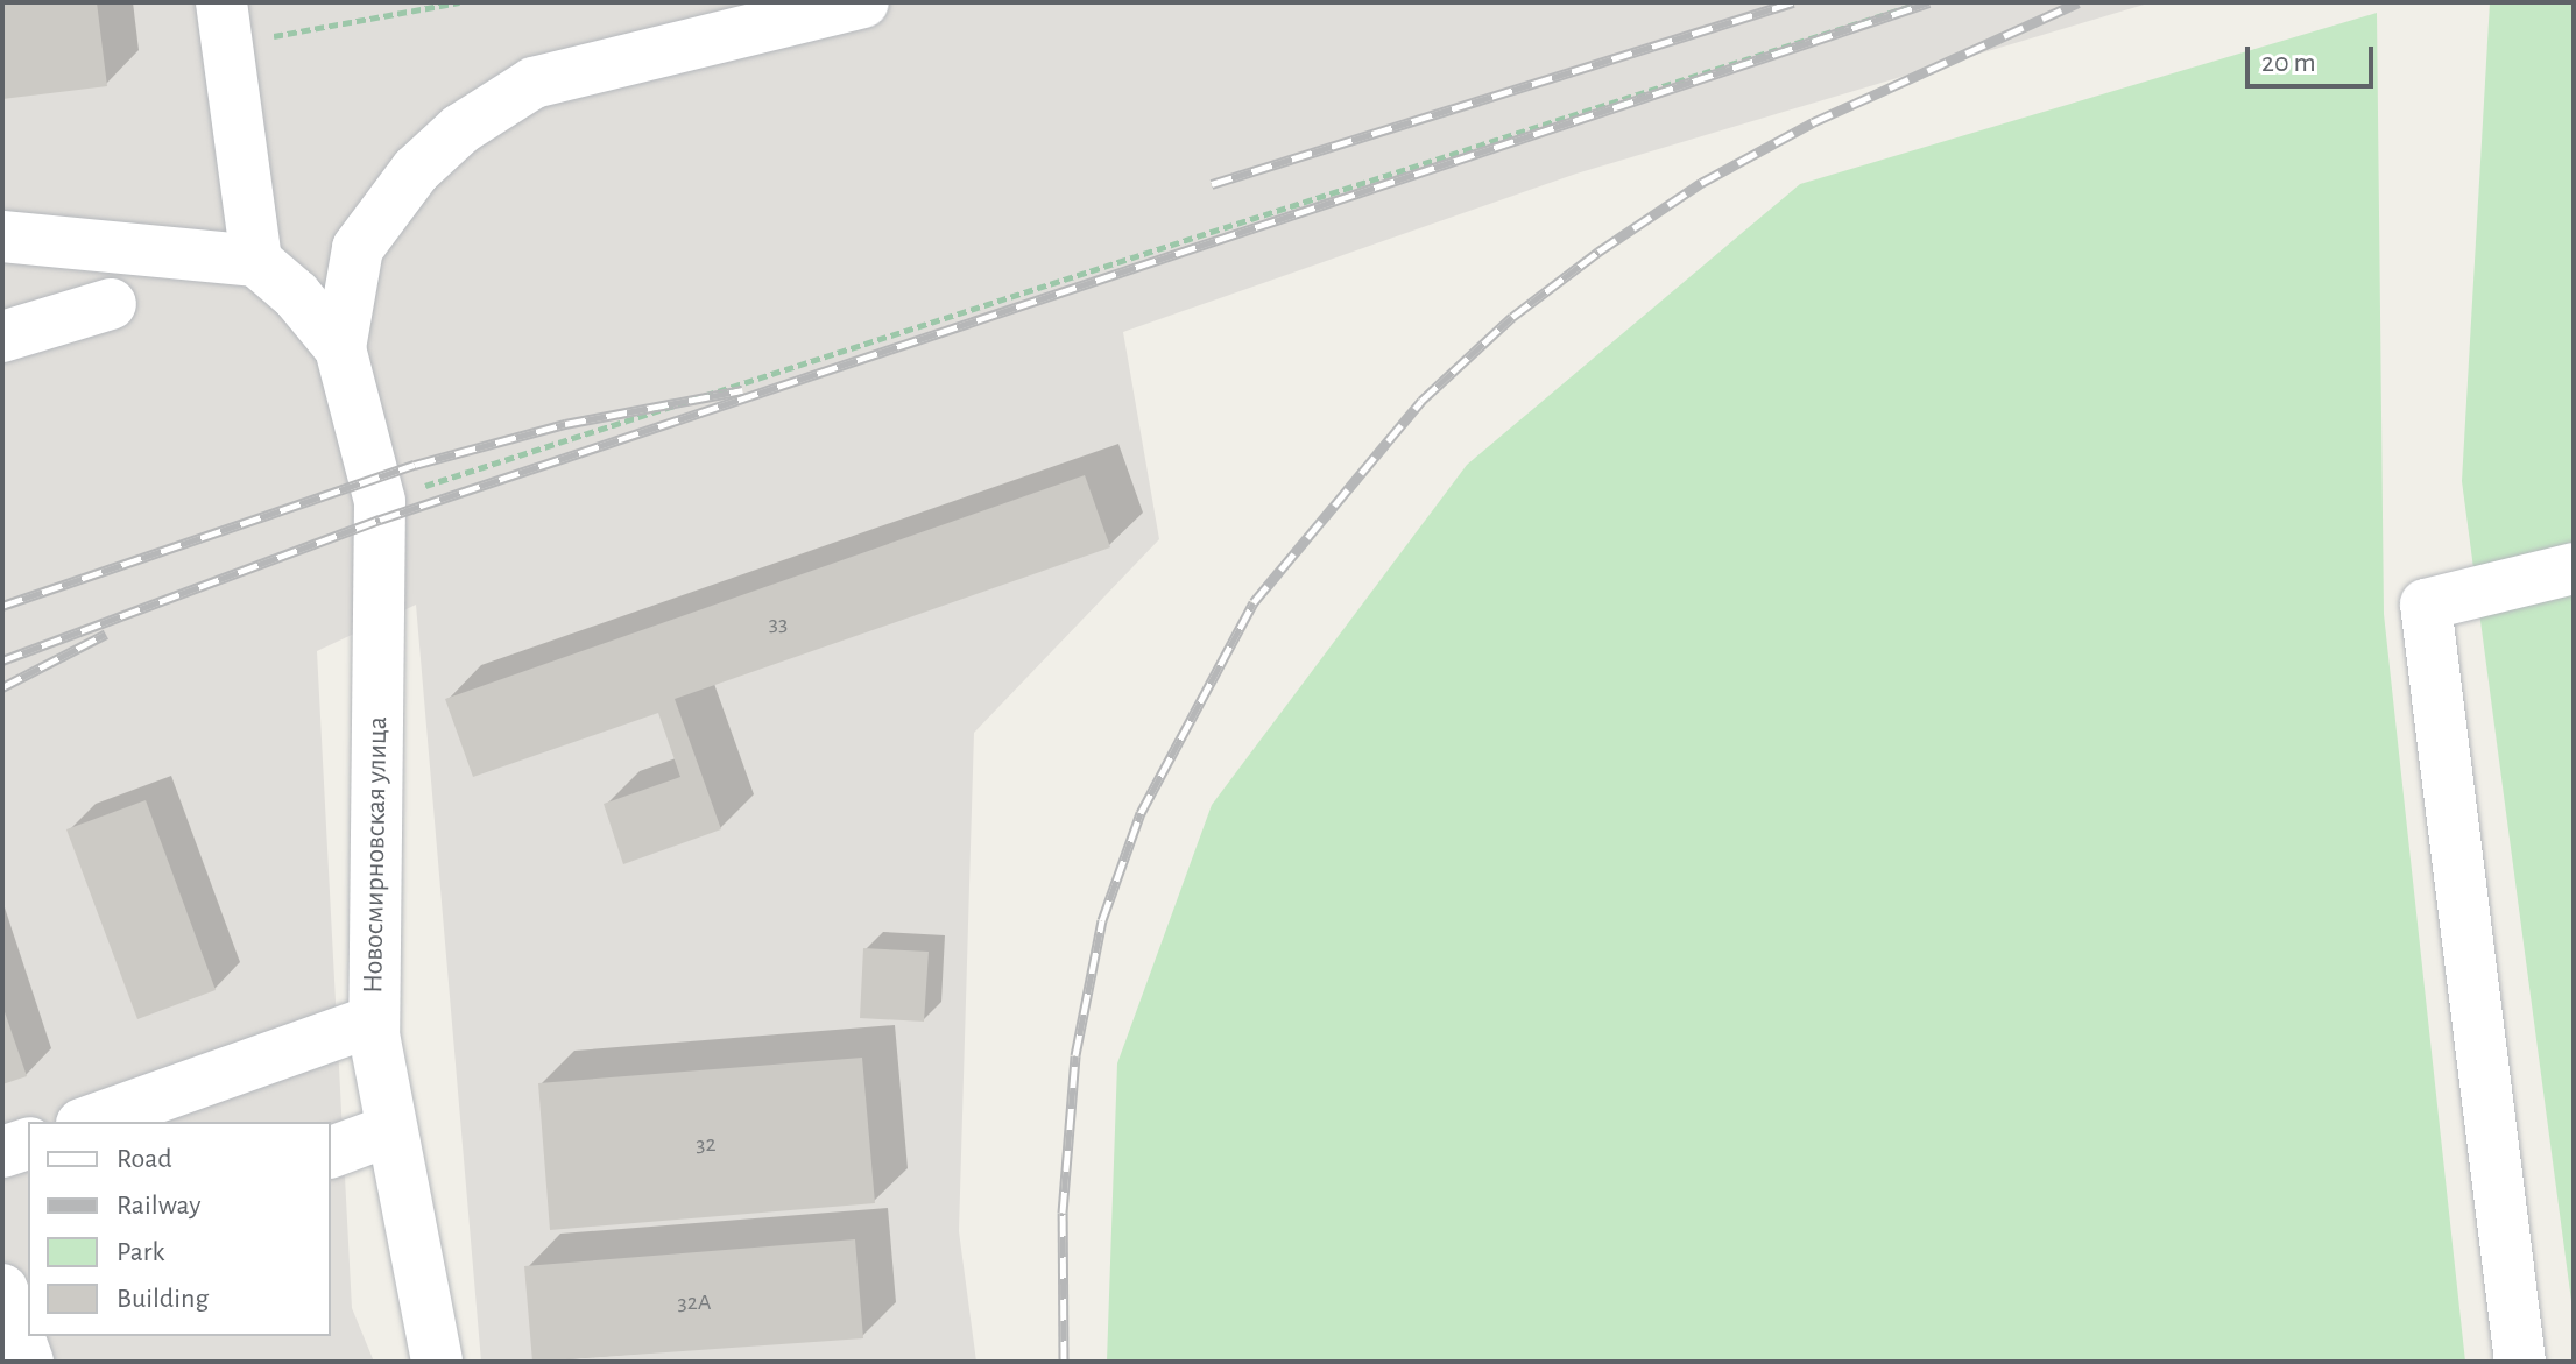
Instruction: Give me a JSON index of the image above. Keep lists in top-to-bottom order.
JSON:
{
  "streets": {
    "street": ["Новосмирновская улица"]
  },
  "house_numbers": ["33", "32", "32А"],
  "legend": [
    "Road",
    "Railway",
    "Park",
    "Building"
  ],
  "scale_bar": "20 m"
}
